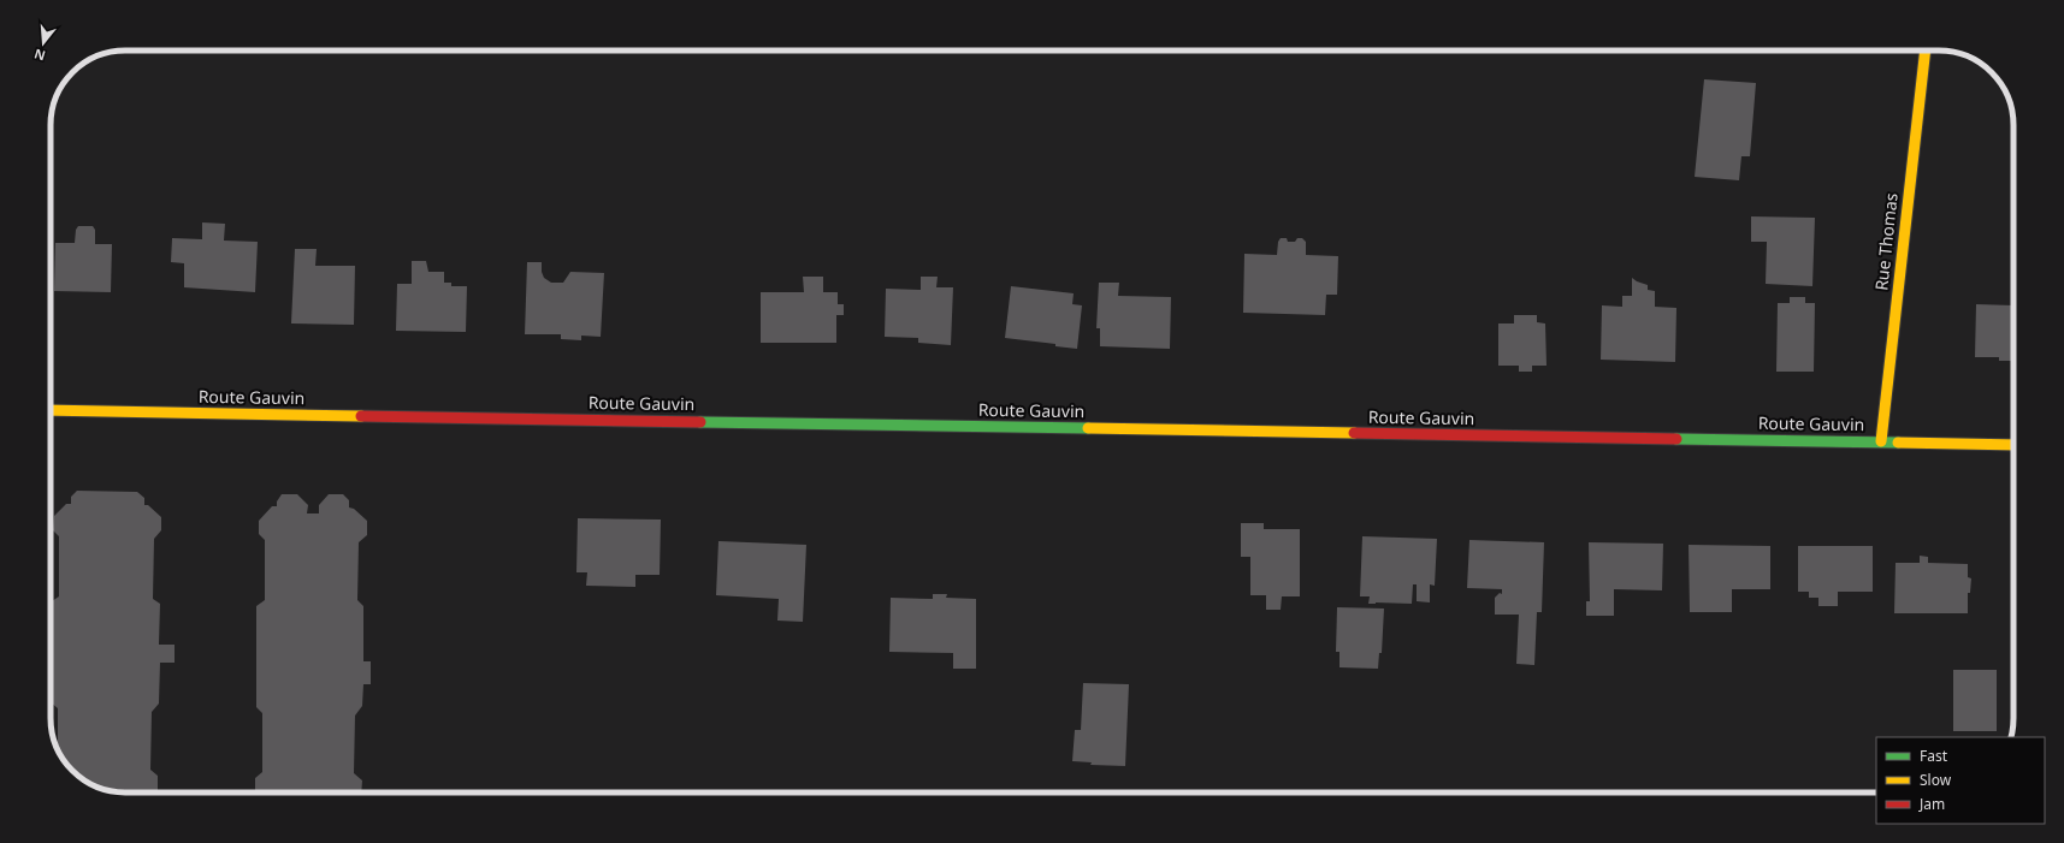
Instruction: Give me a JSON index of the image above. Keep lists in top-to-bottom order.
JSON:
{
  "streets": {
    "street": ["Rue Thomas", "Route Gauvin"]
  },
  "crossings": [
    ["Rue Thomas", "Route Gauvin"]
  ],
  "legend": ["Fast", "Slow", "Jam"],
  "north": "bottom"
}
